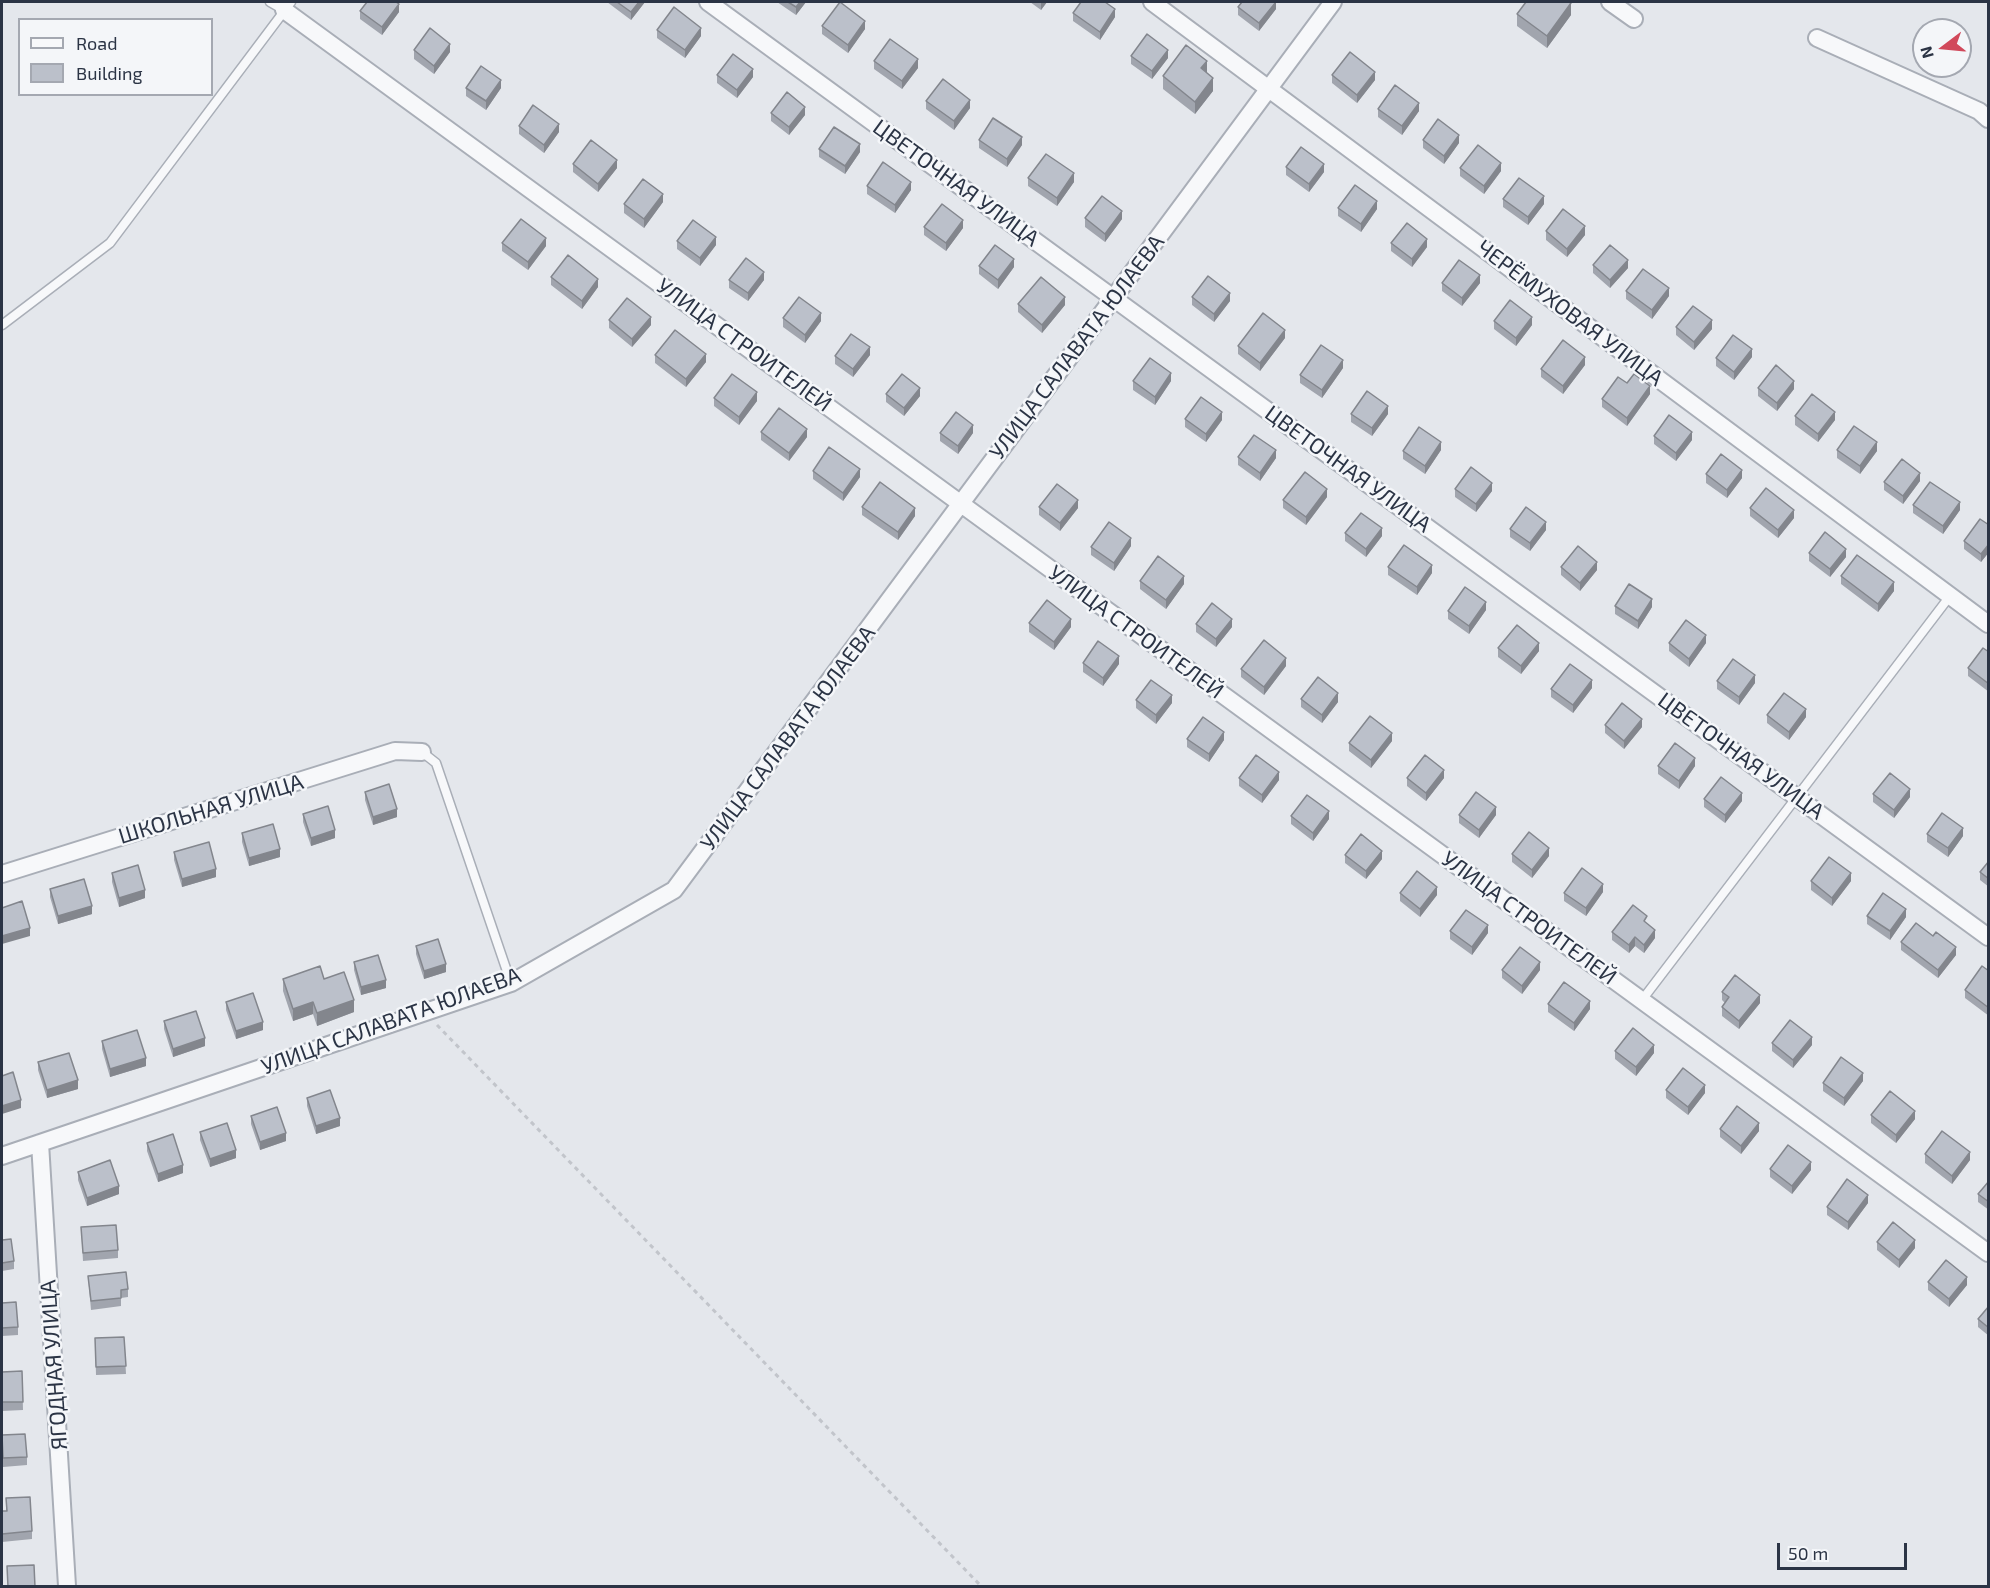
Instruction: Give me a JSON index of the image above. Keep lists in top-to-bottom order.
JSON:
{
  "streets": {
    "street": [
      "ЦВЕТОЧНАЯ УЛИЦА",
      "ЧЕРЁМУХОВАЯ УЛИЦА",
      "УЛИЦА СТРОИТЕЛЕЙ",
      "УЛИЦА САЛАВАТА ЮЛАЕВА",
      "ШКОЛЬНАЯ УЛИЦА",
      "ЯГОДНАЯ УЛИЦА"
    ]
  },
  "crossings": [
    ["ЦВЕТОЧНАЯ УЛИЦА", "УЛИЦА САЛАВАТА ЮЛАЕВА"],
    ["ЧЕРЁМУХОВАЯ УЛИЦА", "УЛИЦА САЛАВАТА ЮЛАЕВА"],
    ["УЛИЦА СТРОИТЕЛЕЙ", "УЛИЦА САЛАВАТА ЮЛАЕВА"],
    ["УЛИЦА САЛАВАТА ЮЛАЕВА", "ЯГОДНАЯ УЛИЦА"]
  ],
  "legend": ["Road", "Building"],
  "scale_bar": "50 m",
  "north": "left"
}
